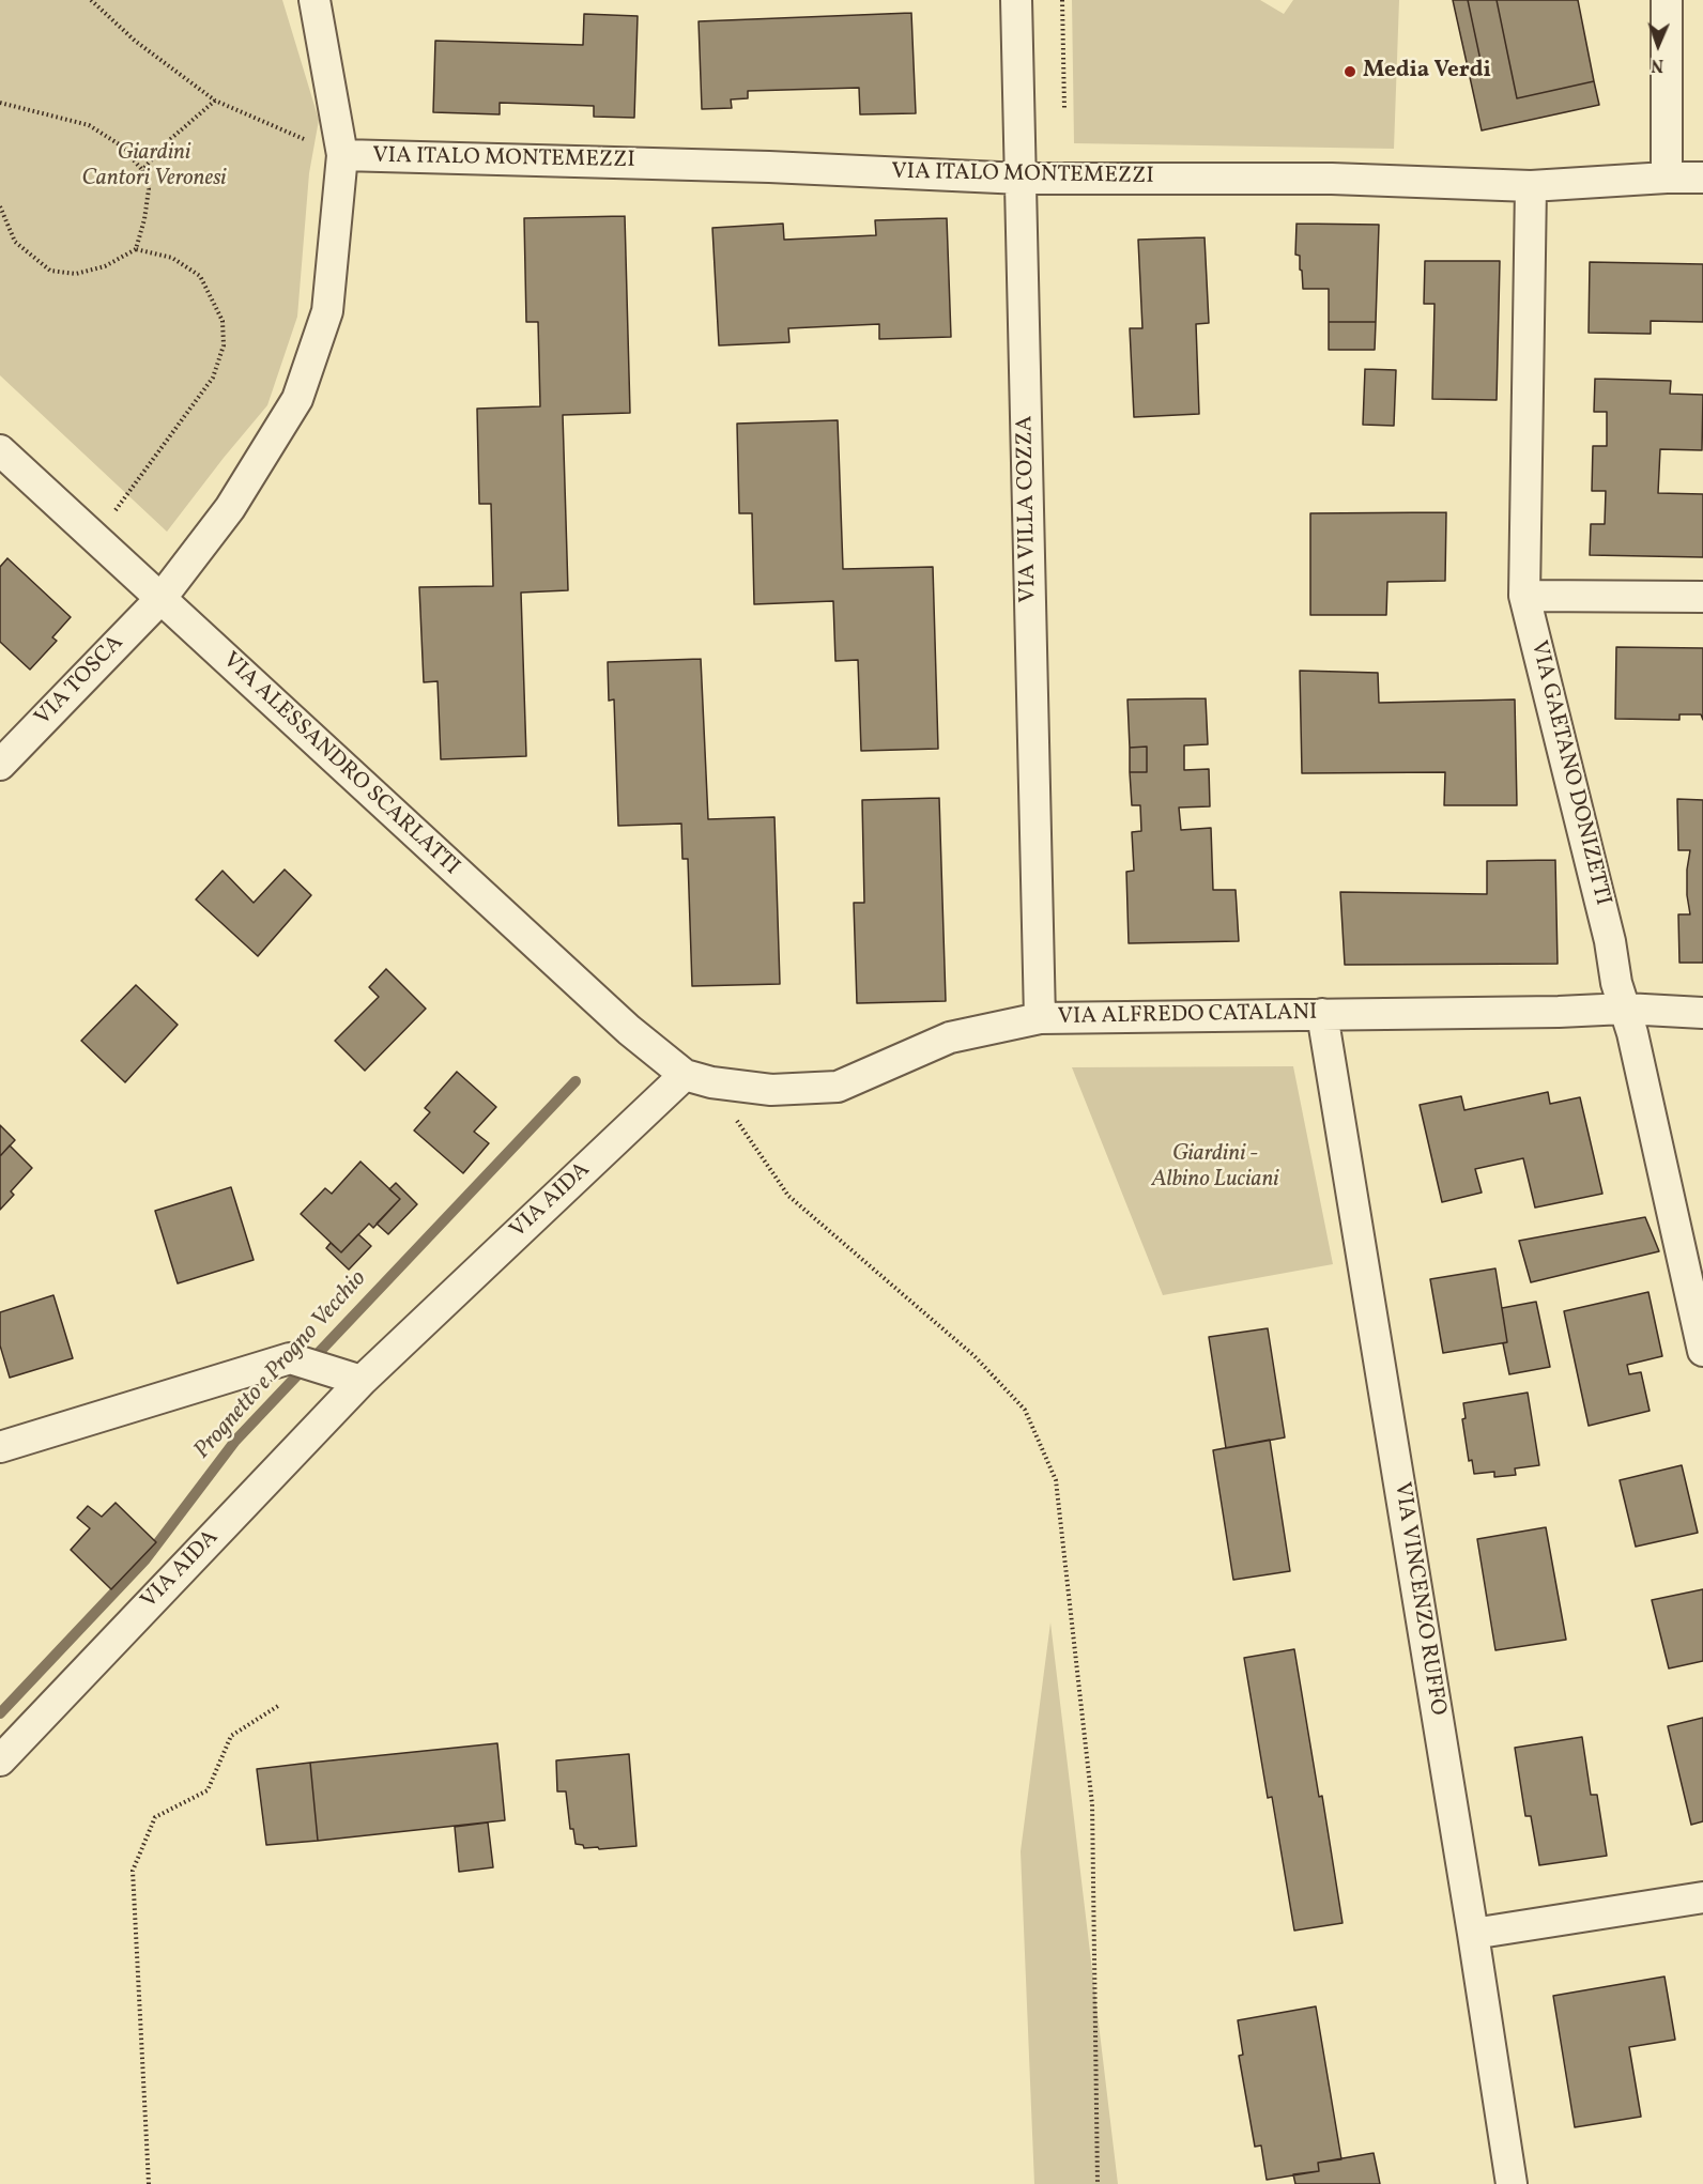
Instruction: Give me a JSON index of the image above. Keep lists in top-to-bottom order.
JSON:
{
  "streets": {
    "street": [
      "VIA ITALO MONTEMEZZI",
      "VIA VILLA COZZA",
      "VIA TOSCA",
      "VIA ALESSANDRO SCARLATTI",
      "VIA GAETANO DONIZETTI",
      "VIA ALFREDO CATALANI",
      "VIA AIDA",
      "VIA VINCENZO RUFFO"
    ]
  },
  "crossings": [
    ["VIA ITALO MONTEMEZZI", "VIA VILLA COZZA"],
    ["VIA ITALO MONTEMEZZI", "VIA TOSCA"],
    ["VIA ITALO MONTEMEZZI", "VIA GAETANO DONIZETTI"],
    ["VIA VILLA COZZA", "VIA ALFREDO CATALANI"],
    ["VIA TOSCA", "VIA ALESSANDRO SCARLATTI"],
    ["VIA ALESSANDRO SCARLATTI", "VIA ALFREDO CATALANI"],
    ["VIA ALESSANDRO SCARLATTI", "VIA AIDA"],
    ["VIA GAETANO DONIZETTI", "VIA ALFREDO CATALANI"],
    ["VIA ALFREDO CATALANI", "VIA AIDA"],
    ["VIA ALFREDO CATALANI", "VIA VINCENZO RUFFO"]
  ],
  "water": ["Prognetto e Progno Vecchio"],
  "parks": ["Giardini Cantori Veronesi", "Giardini - Albino Luciani"],
  "places": ["Media Verdi"],
  "north": "bottom"
}
